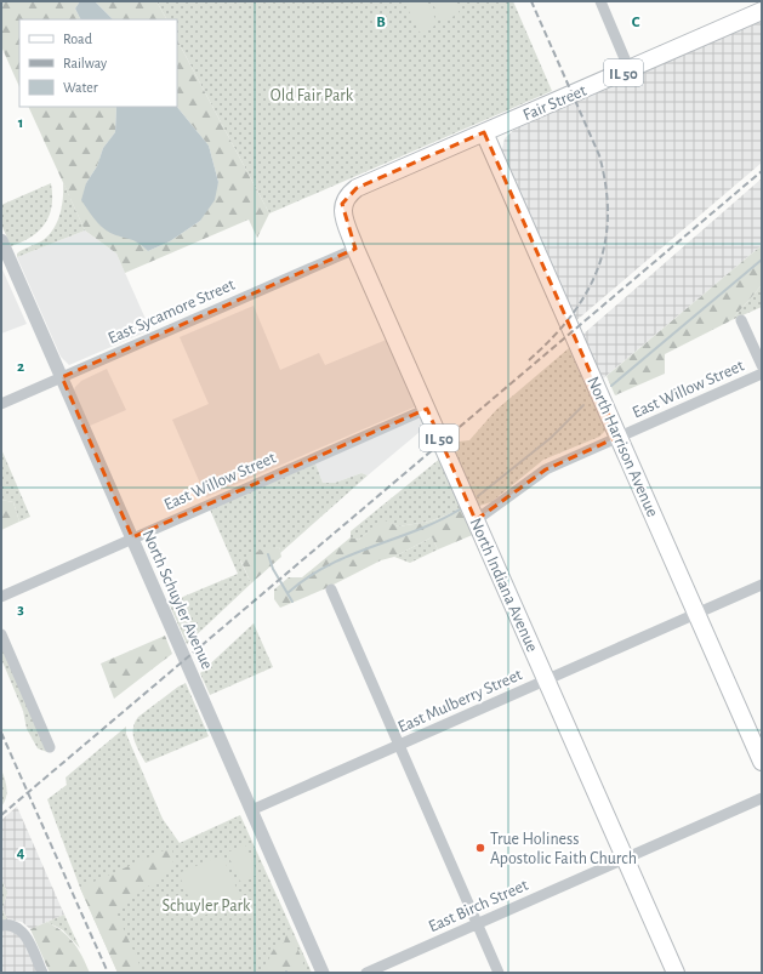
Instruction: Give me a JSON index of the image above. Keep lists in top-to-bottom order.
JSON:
{
  "streets": {
    "main road": [
      "IL 50",
      "Fair Street",
      "North Harrison Avenue",
      "North Indiana Avenue"
    ],
    "street": [
      "East Sycamore Street",
      "East Willow Street",
      "North Schuyler Avenue",
      "East Mulberry Street",
      "East Birch Street"
    ]
  },
  "crossings": [
    ["Fair Street", "North Harrison Avenue"],
    ["Fair Street", "North Indiana Avenue"],
    ["East Sycamore Street", "North Indiana Avenue"],
    ["East Sycamore Street", "North Schuyler Avenue"],
    ["East Willow Street", "North Harrison Avenue"],
    ["East Willow Street", "North Indiana Avenue"],
    ["East Willow Street", "North Schuyler Avenue"],
    ["North Harrison Avenue", "East Mulberry Street"],
    ["North Indiana Avenue", "East Mulberry Street"],
    ["North Indiana Avenue", "East Birch Street"],
    ["North Schuyler Avenue", "East Mulberry Street"]
  ],
  "parks": ["Old Fair Park", "Schuyler Park"],
  "places": ["True Holiness Apostolic Faith Church"],
  "legend": ["Road", "Railway", "Water"],
  "grid": {
    "columns": ["B", "C"],
    "rows": [
      "1",
      "2",
      "3",
      "4"
    ]
  }
}
